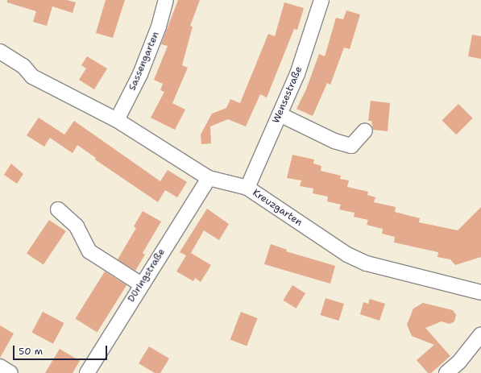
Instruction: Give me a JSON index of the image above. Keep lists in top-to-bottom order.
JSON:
{
  "streets": {
    "street": [
      "Sassengarten",
      "Wensestraße",
      "Kreuzgarten",
      "Düringstraße"
    ]
  },
  "crossings": [
    ["Sassengarten", "Kreuzgarten"],
    ["Wensestraße", "Kreuzgarten"],
    ["Kreuzgarten", "Düringstraße"]
  ],
  "scale_bar": "50 m"
}
